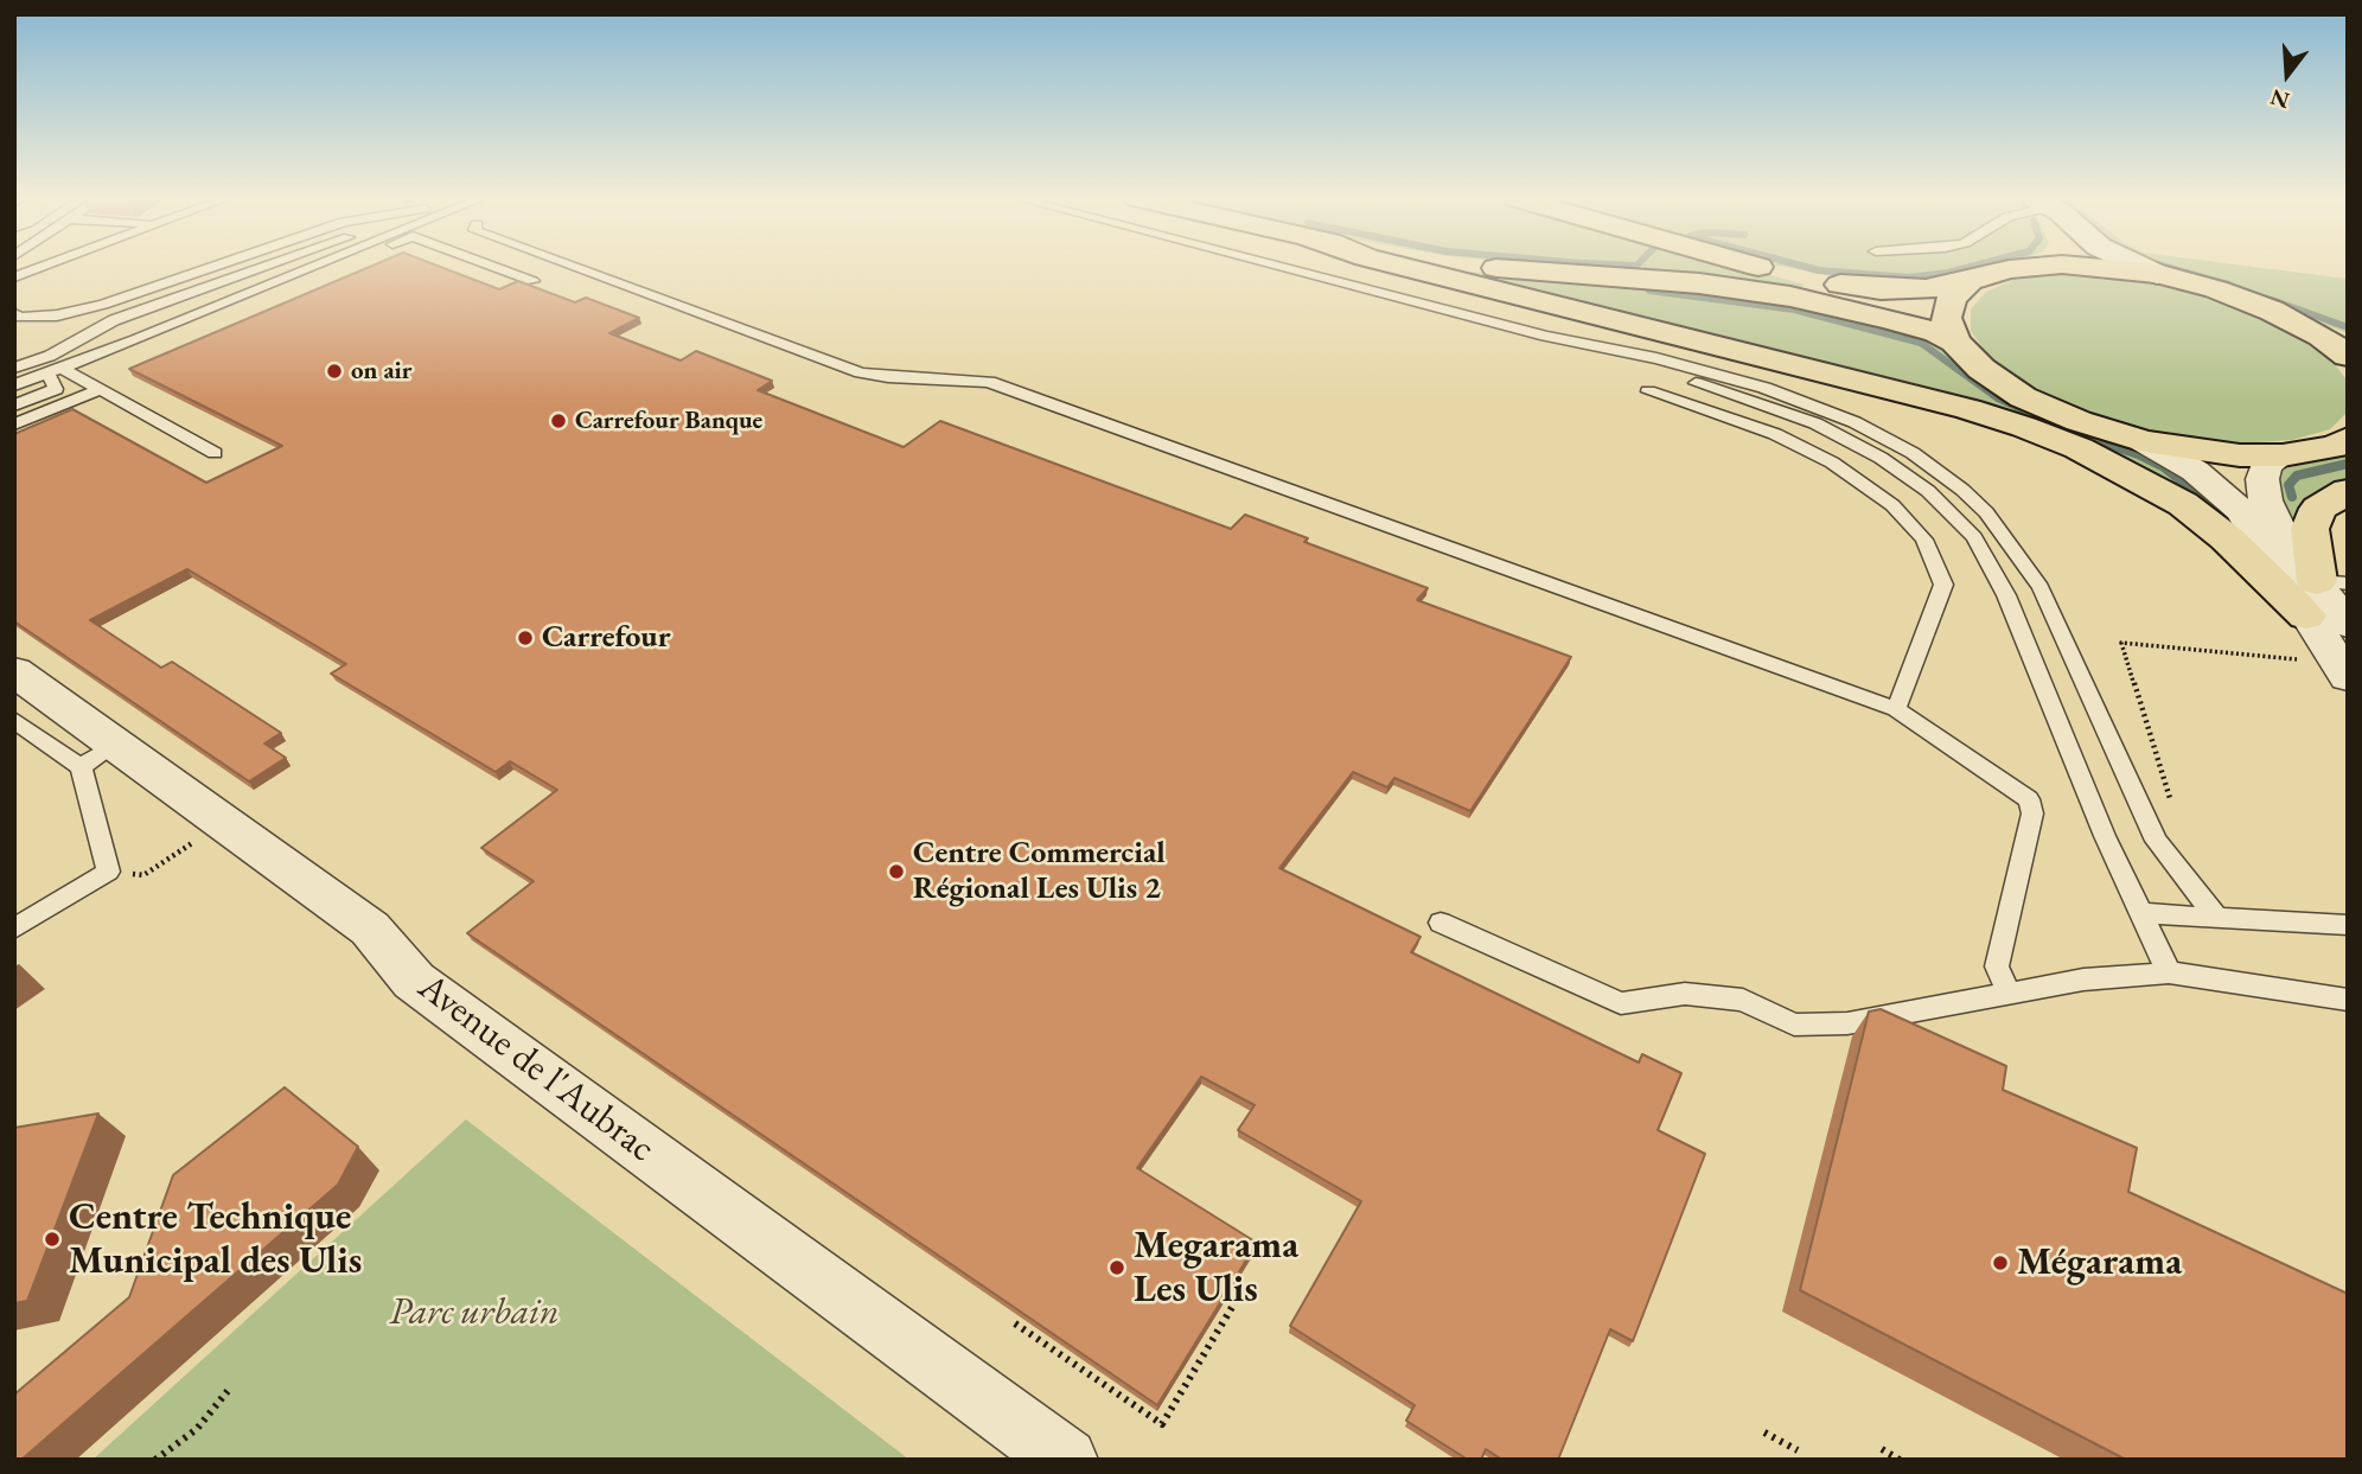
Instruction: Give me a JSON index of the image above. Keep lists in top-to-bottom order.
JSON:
{
  "streets": {
    "street": ["Avenue de l'Aubrac"]
  },
  "parks": ["Parc urbain"],
  "places": [
    "on air",
    "Carrefour Banque",
    "Carrefour",
    "Centre Commercial Régional Les Ulis 2",
    "Centre Technique Municipal des Ulis",
    "Mégarama",
    "Megarama Les Ulis"
  ],
  "north": "bottom"
}
